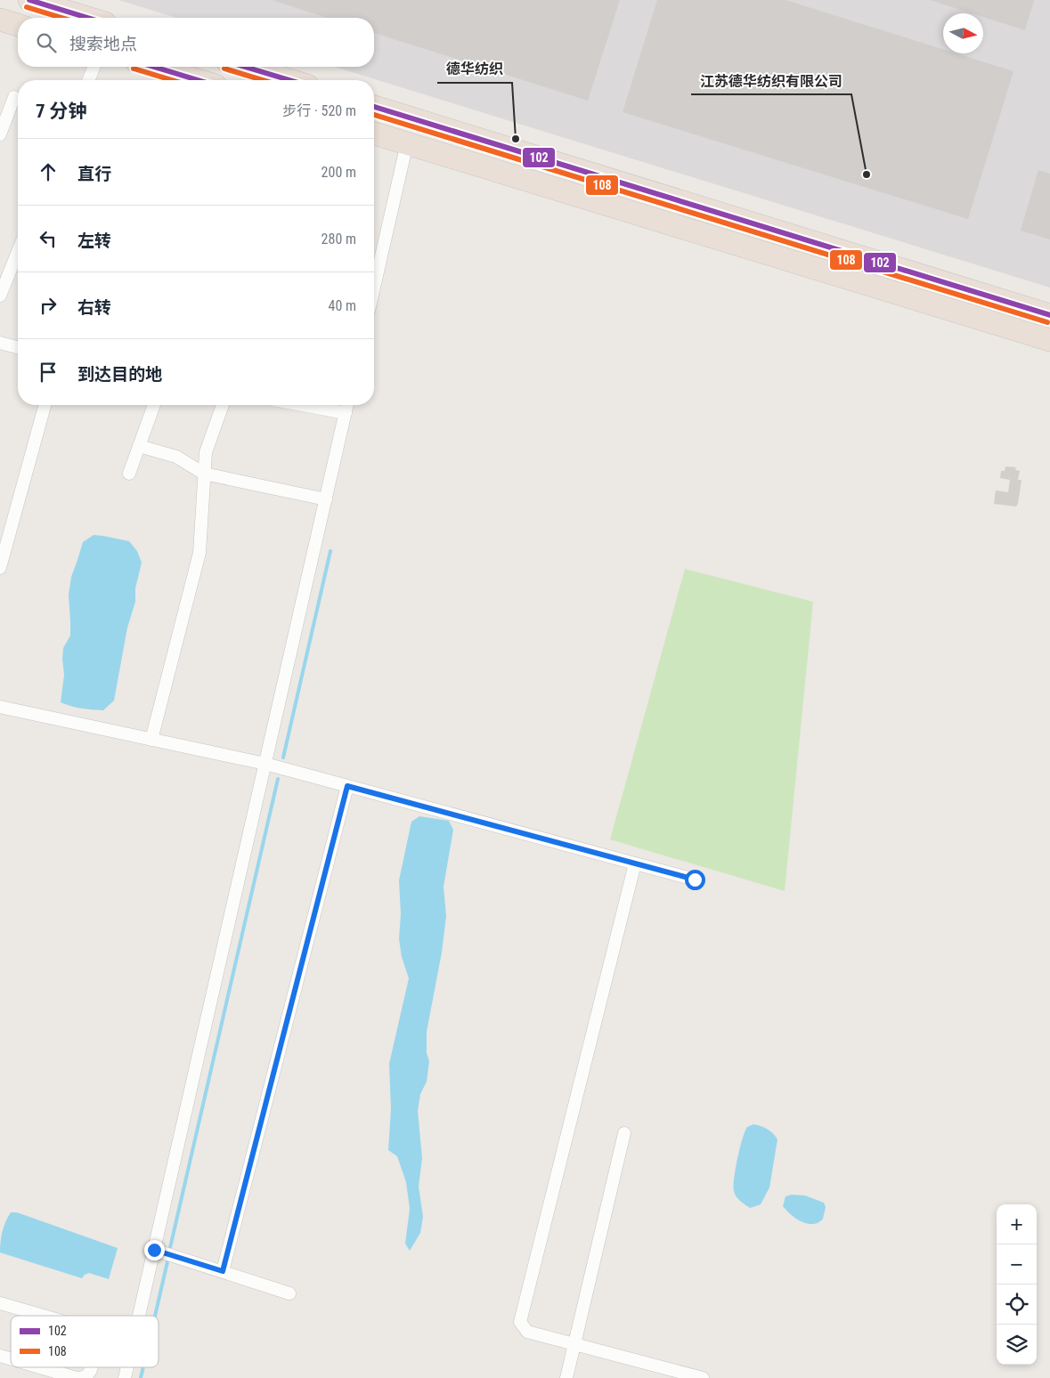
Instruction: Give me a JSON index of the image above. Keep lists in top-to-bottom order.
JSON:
{
  "places": ["德华纺织", "江苏德华纺织有限公司"],
  "lines": ["transit line 102", "transit line 108"],
  "legend": ["102", "108"],
  "north": "right",
  "page": {
    "search": "搜索地点",
    "heading": ["7 分钟", "步行 · 520 m"],
    "list": [
      ["直行", "200 m"],
      ["左转", "280 m"],
      ["右转", "40 m"],
      "到达目的地"
    ],
    "map_buttons": ["+", "−"]
  }
}
